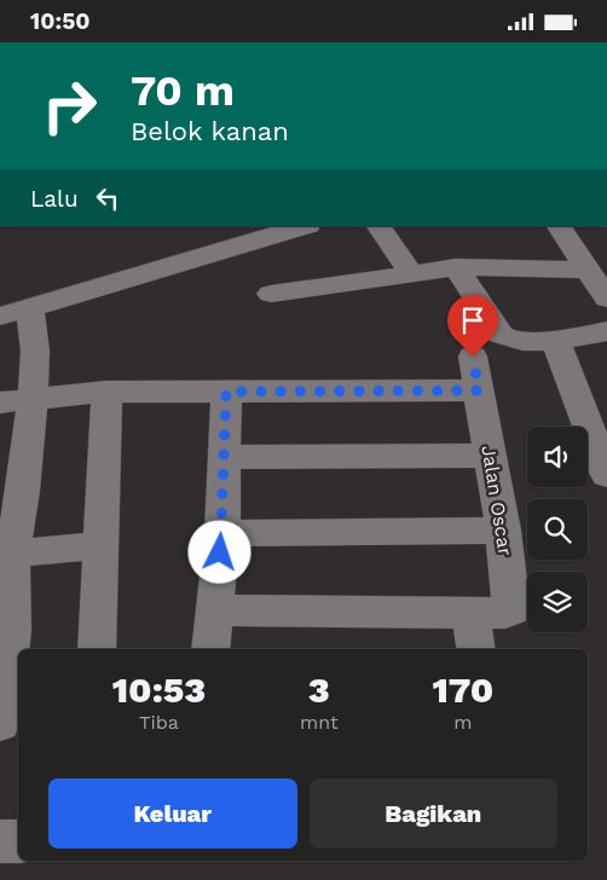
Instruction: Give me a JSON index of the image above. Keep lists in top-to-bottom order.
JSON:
{
  "streets": {
    "street": ["Jalan Oscar"]
  },
  "page": {
    "status": "10:50",
    "turn": ["70 m", "Belok kanan"],
    "then": "Lalu",
    "eta": [
      "10:53",
      "Tiba",
      "3",
      "mnt",
      "170",
      "m"
    ],
    "buttons": ["Keluar", "Bagikan"]
  }
}
